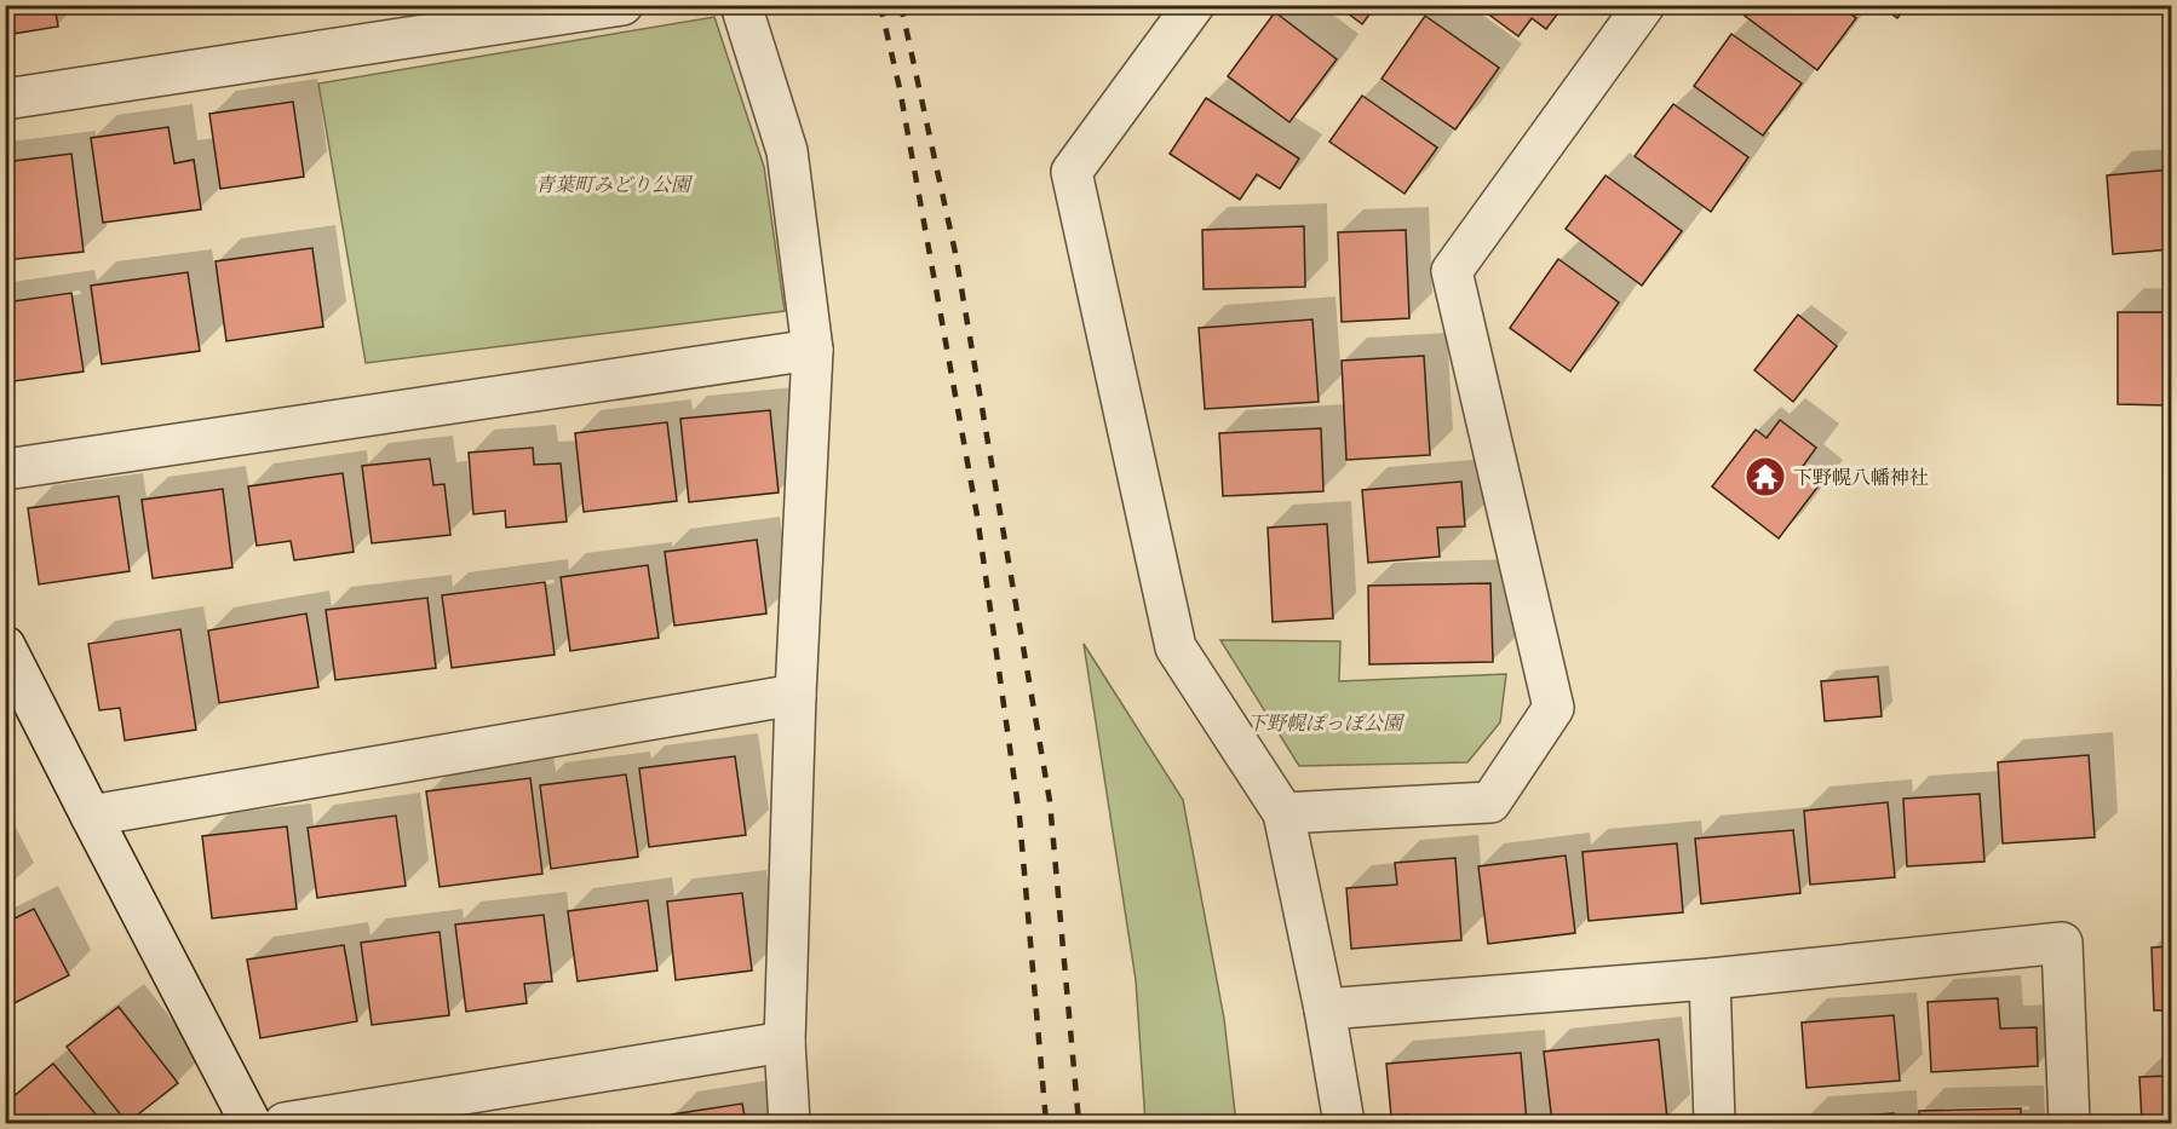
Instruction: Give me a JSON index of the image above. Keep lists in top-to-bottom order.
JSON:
{
  "parks": ["青葉町みどり公園", "下野幌ぽっぽ公園"],
  "places": {
    "temple": ["下野幌八幡神社"]
  }
}
